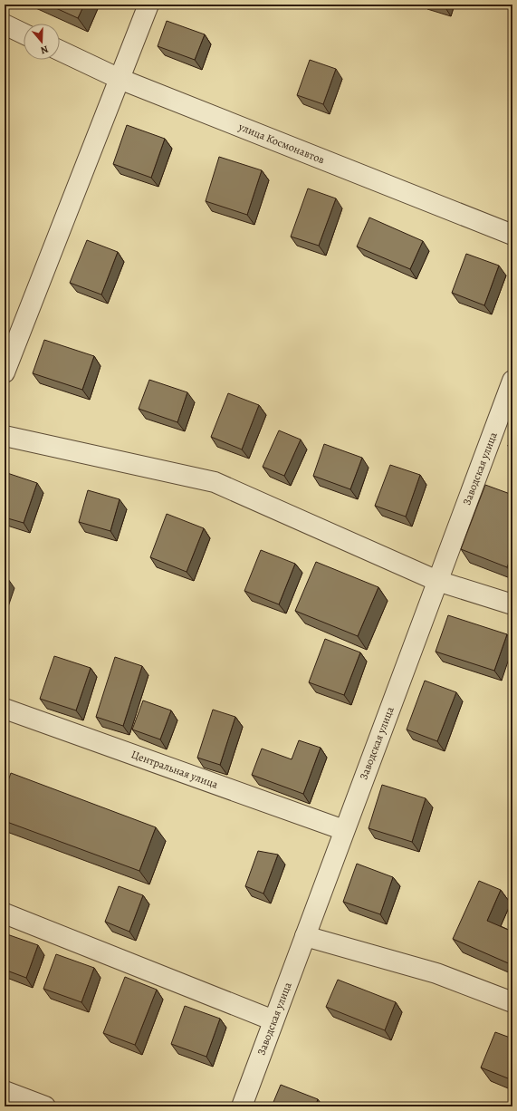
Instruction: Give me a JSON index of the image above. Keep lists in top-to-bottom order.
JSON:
{
  "streets": {
    "street": ["улица Космонавтов", "Заводская улица", "Центральная улица"]
  },
  "crossings": [
    ["Заводская улица", "Центральная улица"]
  ],
  "north": "bottom"
}
